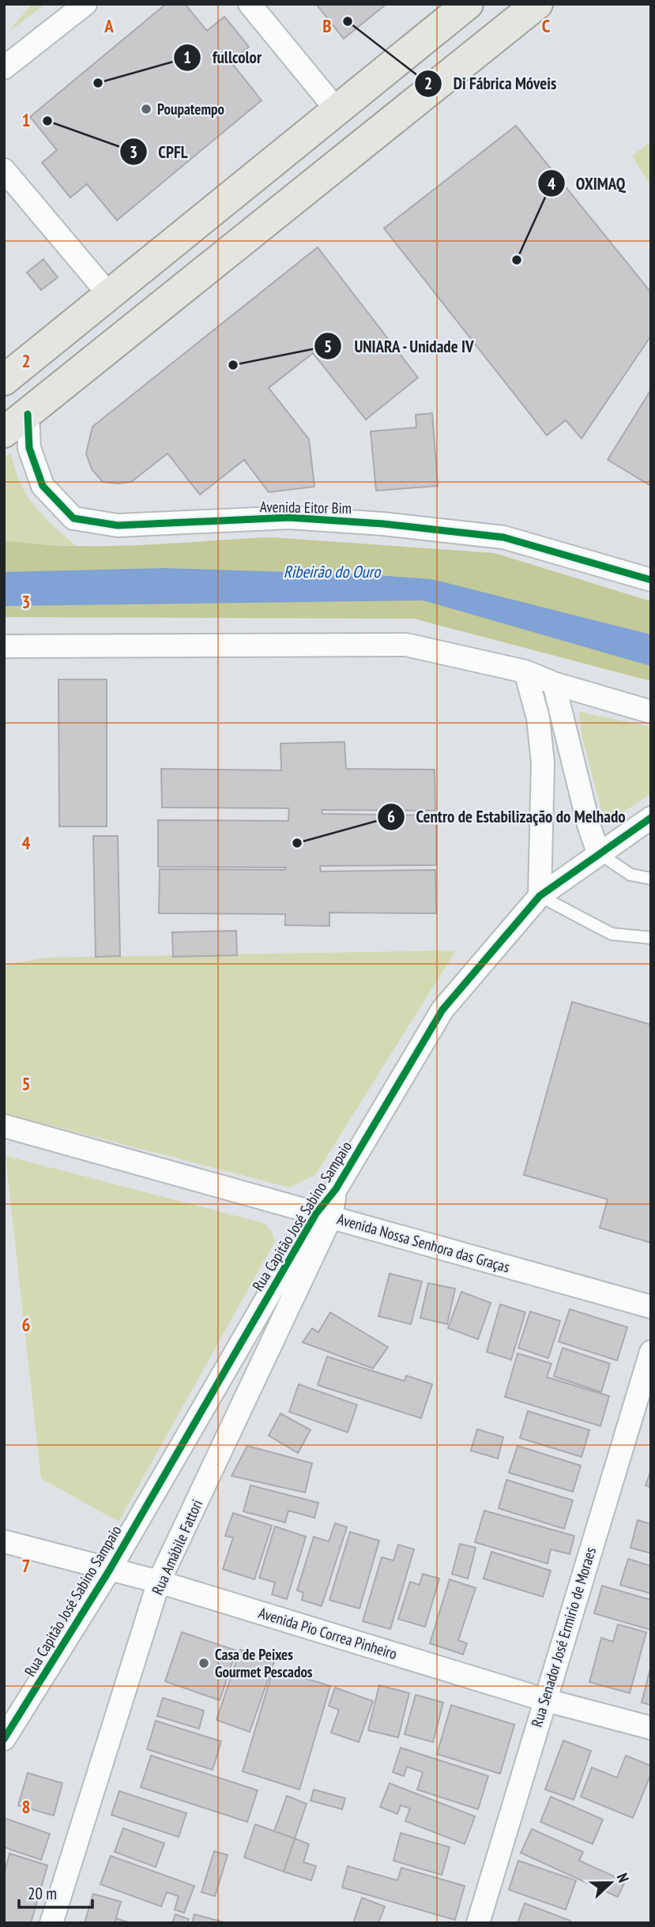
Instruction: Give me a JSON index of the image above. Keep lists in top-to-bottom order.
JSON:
{
  "streets": {
    "street": [
      "Avenida Eitor Bim",
      "Rua Capitão José Sabino Sampaio",
      "Avenida Nossa Senhora das Graças",
      "Rua Amábile Fattori",
      "Avenida Pio Correa Pinheiro",
      "Rua Senador José Ermirio de Moraes"
    ]
  },
  "crossings": [
    ["Rua Capitão José Sabino Sampaio", "Avenida Nossa Senhora das Graças"],
    ["Rua Capitão José Sabino Sampaio", "Rua Amábile Fattori"],
    ["Rua Capitão José Sabino Sampaio", "Avenida Pio Correa Pinheiro"],
    ["Avenida Nossa Senhora das Graças", "Rua Amábile Fattori"],
    ["Rua Amábile Fattori", "Avenida Pio Correa Pinheiro"],
    ["Avenida Pio Correa Pinheiro", "Rua Senador José Ermirio de Moraes"]
  ],
  "water": ["Ribeirão do Ouro"],
  "places": [
    "Di Fábrica Móveis",
    "fullcolor",
    "Poupatempo",
    "CPFL",
    "OXIMAQ",
    "UNIARA - Unidade IV",
    "Centro de Estabilização do Melhado",
    "Casa de Peixes Gourmet Pescados"
  ],
  "scale_bar": "20 m",
  "north": "right",
  "grid": {
    "columns": ["A", "B", "C"],
    "rows": [
      "1",
      "2",
      "3",
      "4",
      "5",
      "6",
      "7",
      "8"
    ]
  }
}
